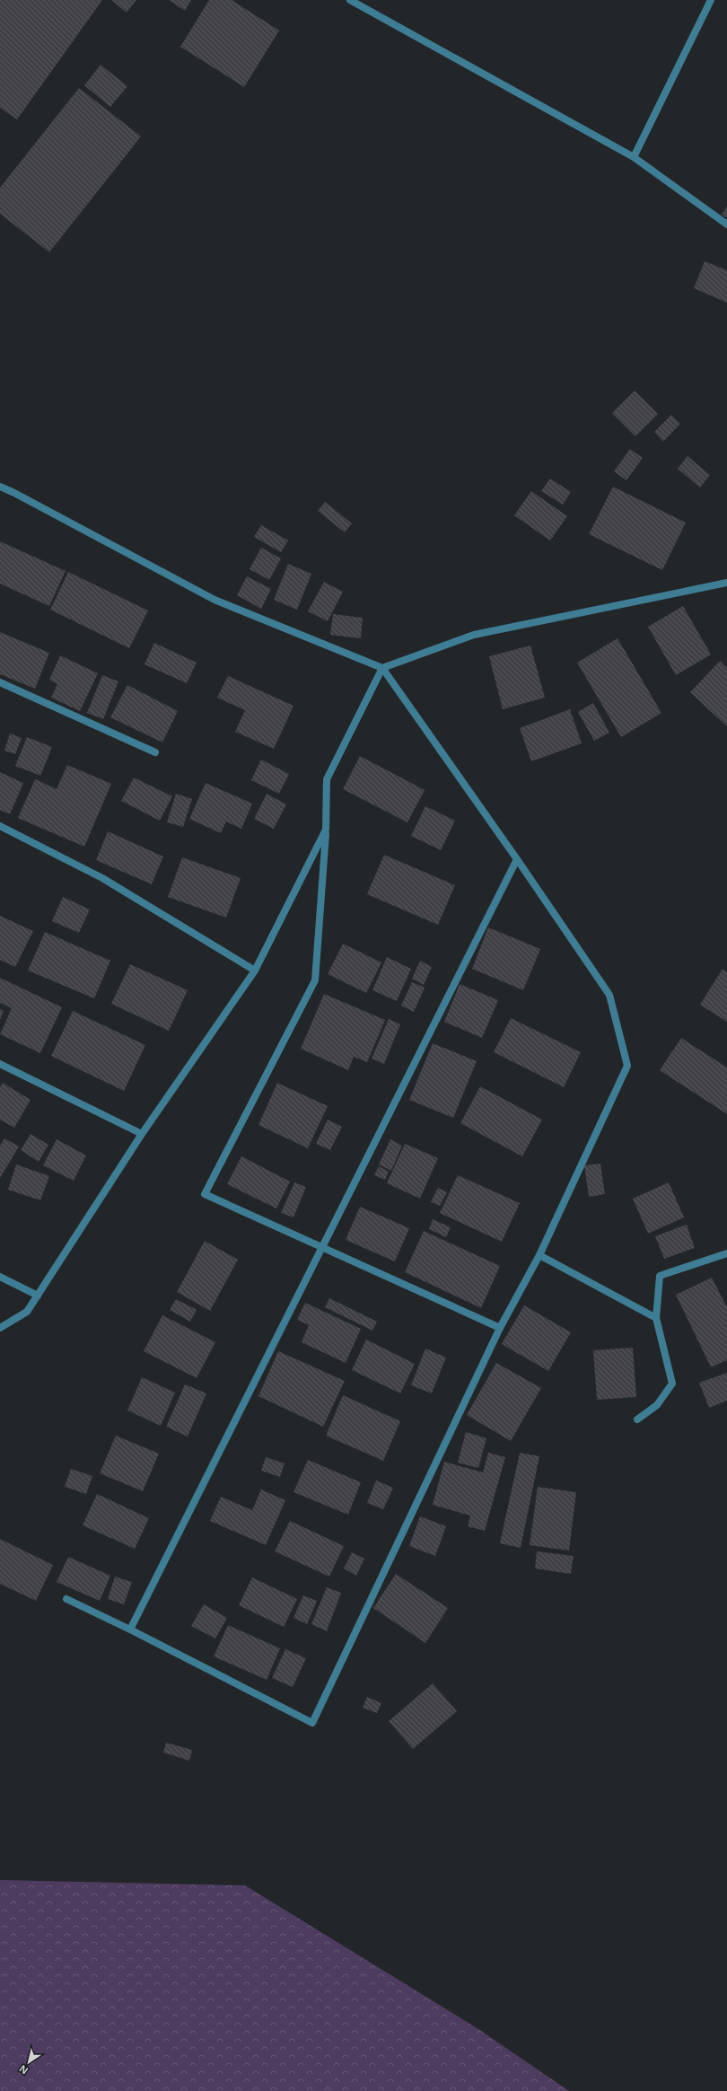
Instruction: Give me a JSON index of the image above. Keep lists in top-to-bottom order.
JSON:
{
  "north": "bottom left"
}
